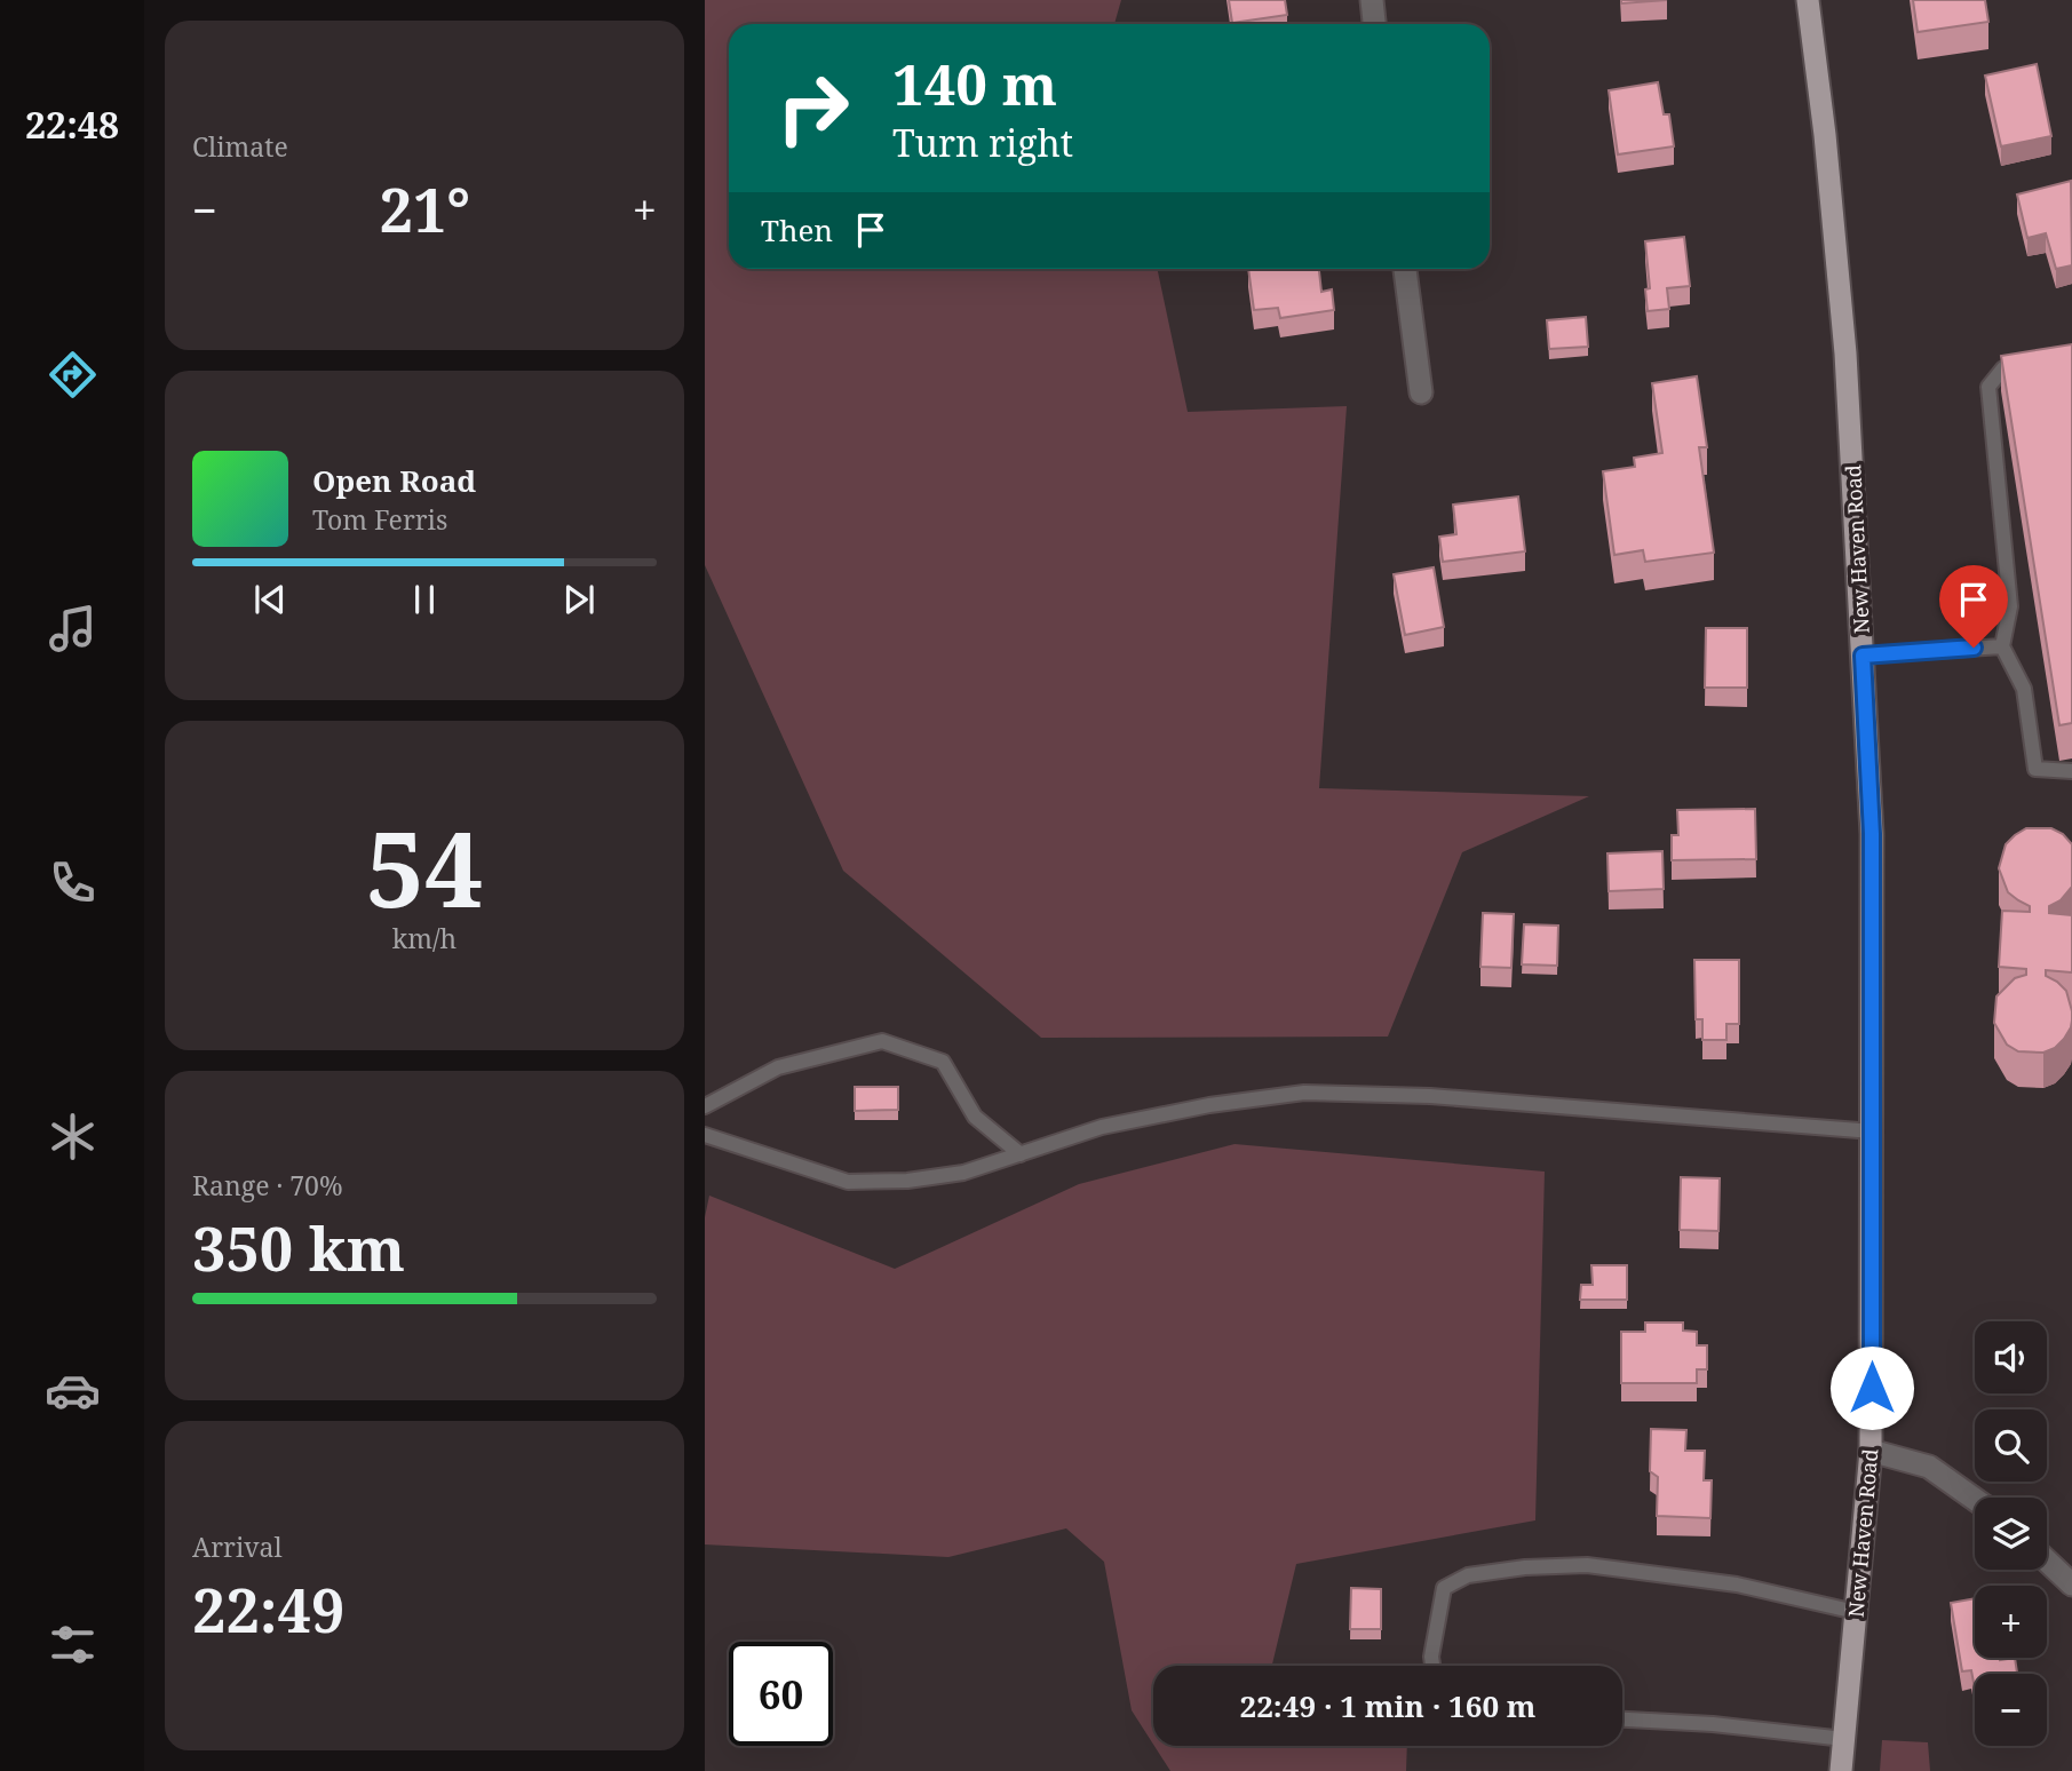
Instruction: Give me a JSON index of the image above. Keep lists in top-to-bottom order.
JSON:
{
  "streets": {
    "main road": ["New Haven Road"]
  },
  "page": {
    "tabs": "22:48",
    "tile": [
      "Climate",
      ["54", "km/h"],
      ["Range · 70%", "350 km"],
      ["Arrival", "22:49"]
    ],
    "turn": ["140 m", "Turn right"],
    "heat": ["−", "21°", "+"],
    "then": "Then",
    "song": ["Open Road", "Tom Ferris"],
    "map_buttons": ["+", "−"],
    "limit": "60",
    "trip": "22:49 · 1 min · 160 m"
  }
}
